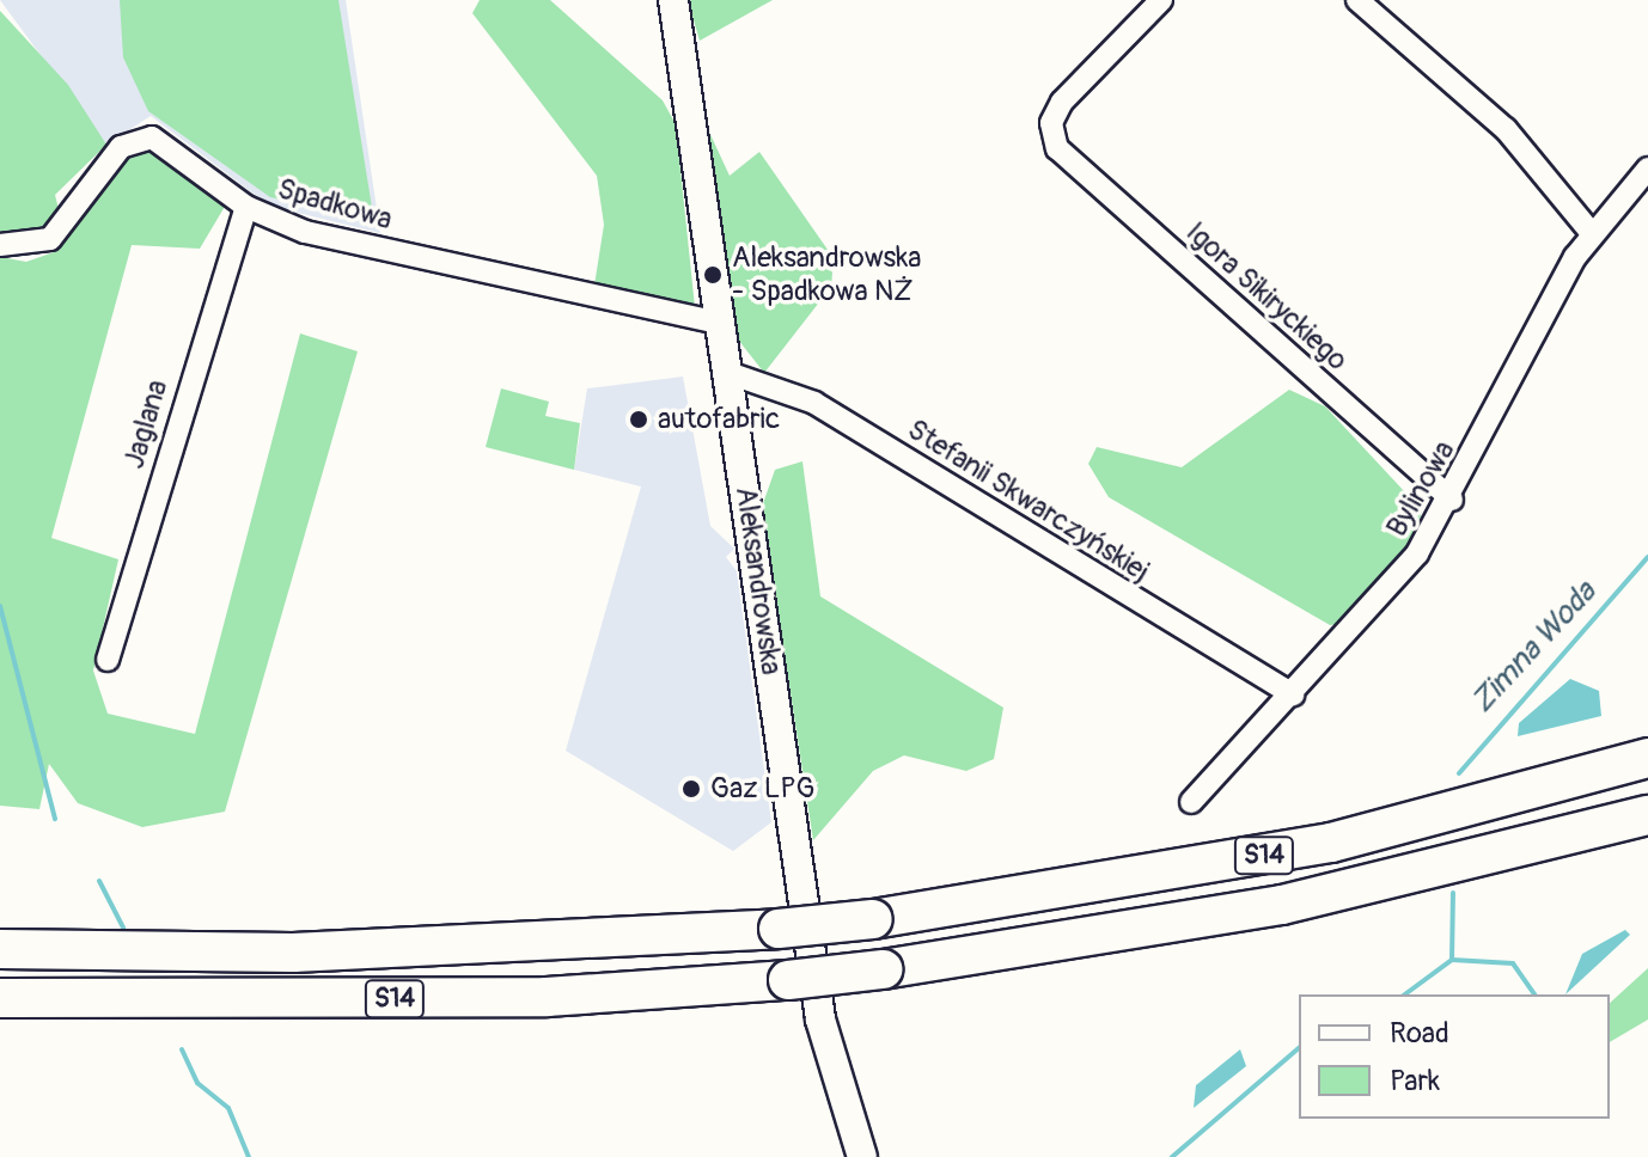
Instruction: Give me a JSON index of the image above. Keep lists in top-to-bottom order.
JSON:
{
  "streets": {
    "highway": ["S14"],
    "main road": ["Aleksandrowska"],
    "street": [
      "Spadkowa",
      "Igora Sikiryckiego",
      "Jaglana",
      "Bylinowa",
      "Stefanii Skwarczyńskiej"
    ]
  },
  "crossings": [
    ["Spadkowa", "Jaglana"],
    ["Spadkowa", "Aleksandrowska"],
    ["Igora Sikiryckiego", "Bylinowa"],
    ["Bylinowa", "Stefanii Skwarczyńskiej"],
    ["Stefanii Skwarczyńskiej", "Aleksandrowska"]
  ],
  "water": ["Zimna Woda"],
  "places": ["Aleksandrowska - Spadkowa NŻ", "autofabric", "Gaz LPG"],
  "legend": ["Road", "Park"]
}
